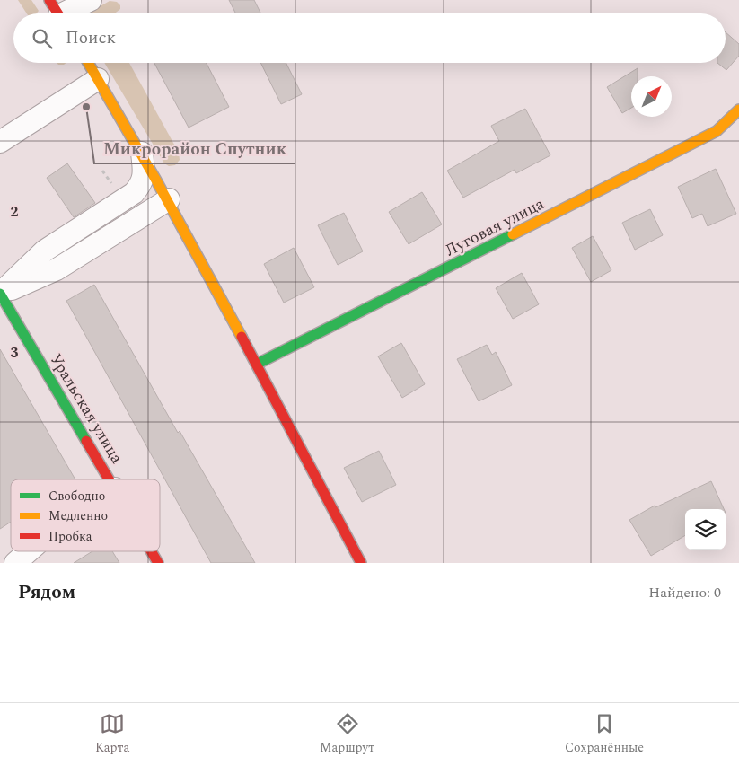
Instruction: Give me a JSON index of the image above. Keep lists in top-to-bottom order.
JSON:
{
  "streets": {
    "street": ["Луговая улица", "Уральская улица"]
  },
  "places": ["Микрорайон Спутник"],
  "legend": ["Свободно", "Медленно", "Пробка"],
  "north": "top right",
  "page": {
    "search": "Поиск",
    "heading": ["Рядом", "Найдено: 0"],
    "nav": ["Карта", "Маршрут", "Сохранённые"]
  },
  "grid": {
    "rows": ["2", "3"]
  }
}
